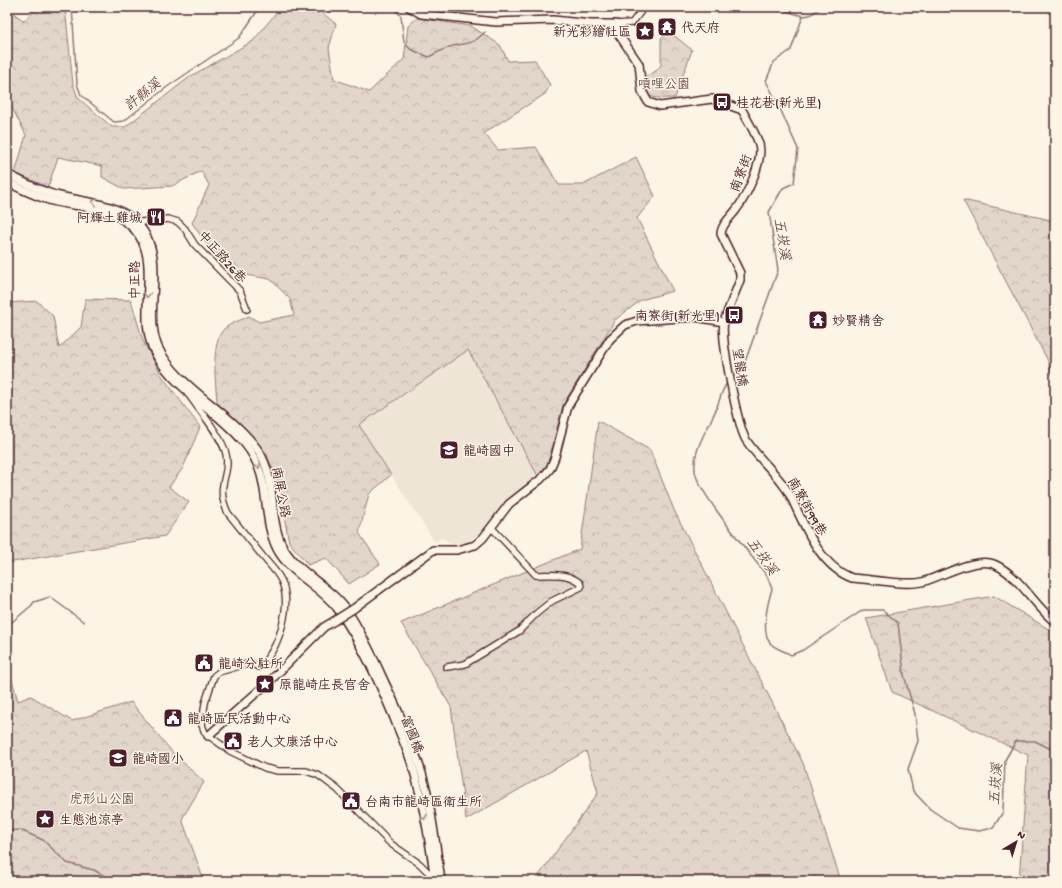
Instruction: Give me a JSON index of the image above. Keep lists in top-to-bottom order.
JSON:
{
  "streets": {
    "street": [
      "南寮街",
      "中正路26巷",
      "中正路",
      "望龍橋",
      "南屏公路",
      "南寮街99巷",
      "富國橋"
    ]
  },
  "crossings": [
    ["南寮街", "望龍橋"],
    ["中正路26巷", "中正路"],
    ["中正路", "南屏公路"],
    ["望龍橋", "南寮街99巷"],
    ["南屏公路", "富國橋"]
  ],
  "water": ["許縣溪", "五崁溪"],
  "parks": ["嗊哩公園", "虎形山公園"],
  "places": {
    "temple": ["代天府", "妙賢精舍"],
    "place": ["新光彩繪社區", "原龍崎庄長官舍", "生態池涼亭"],
    "bus stop": ["桂花巷(新光里)", "南寮街(新光里)"],
    "restaurant": ["阿輝土雞城"],
    "school or university": ["龍崎國中", "龍崎國小"],
    "public building": [
      "龍崎分駐所",
      "龍崎區民活動中心",
      "老人文康活中心",
      "台南市龍崎區衛生所"
    ]
  },
  "north": "top right"
}
